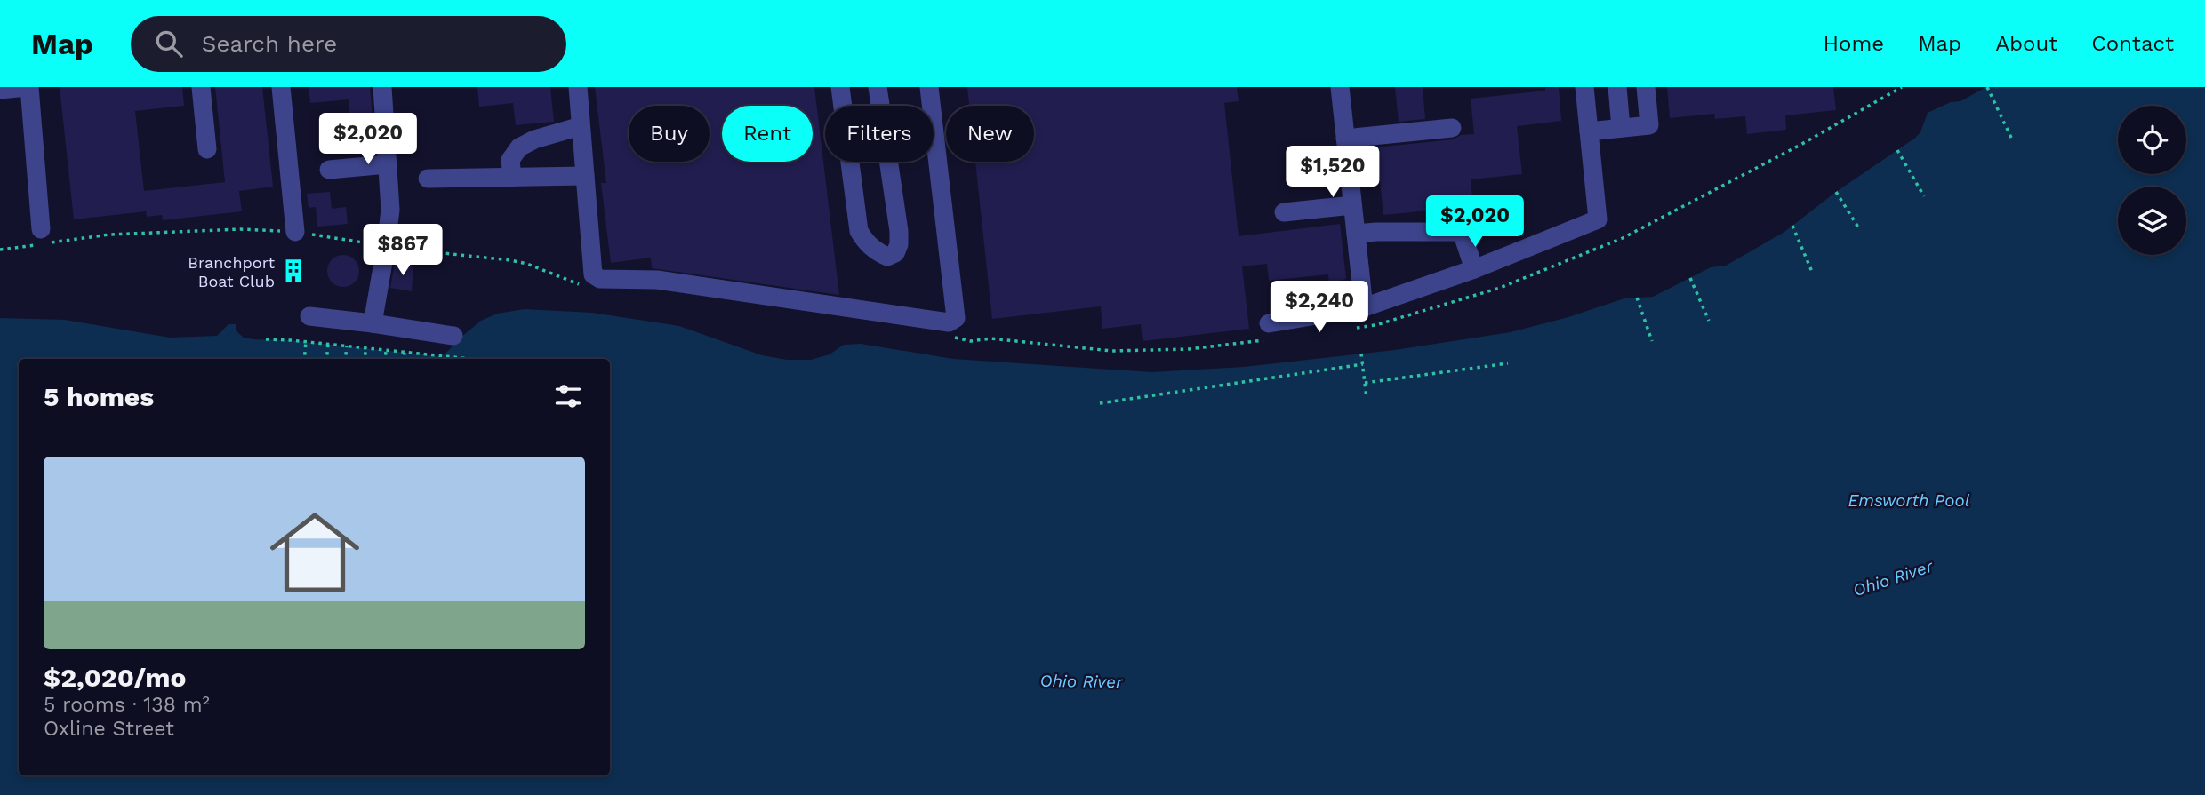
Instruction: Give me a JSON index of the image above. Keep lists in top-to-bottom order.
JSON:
{
  "water": ["Emsworth Pool", "Ohio River"],
  "places": {
    "building": ["Branchport Boat Club"]
  },
  "page": {
    "header": "Map",
    "search": "Search here",
    "nav": [
      "Home",
      "Map",
      "About",
      "Contact"
    ],
    "chip": [
      "Buy",
      "Rent",
      "Filters",
      "New"
    ],
    "price": [
      "$2,020",
      "$1,520",
      "$2,020",
      "$867",
      "$2,240"
    ],
    "heading": "5 homes",
    "list": [
      {
        "name": "$2,020/mo",
        "note": "5 rooms · 138 m² · Oxline Street"
      }
    ]
  }
}
